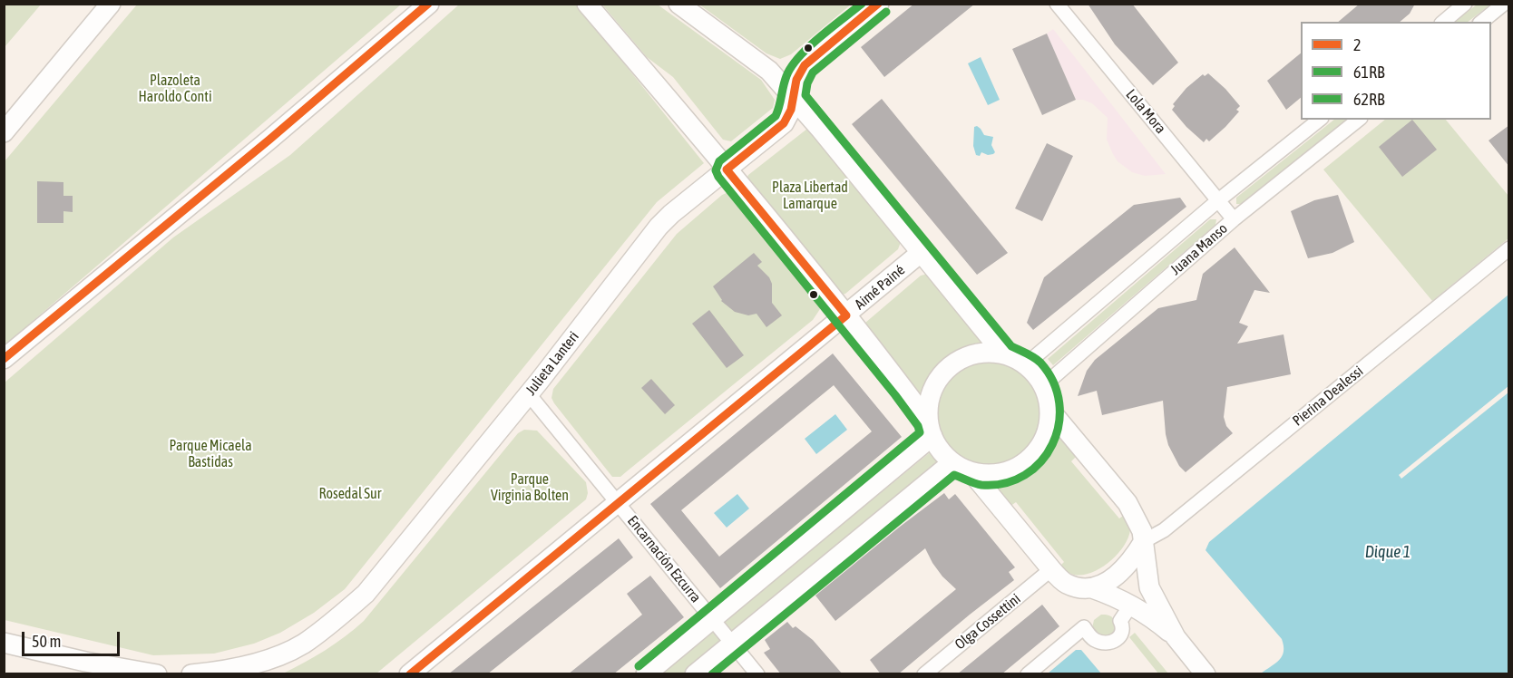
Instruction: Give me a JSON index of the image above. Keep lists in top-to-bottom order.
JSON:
{
  "streets": {
    "main road": ["Aimé Painé", "Julieta Lanteri"],
    "street": [
      "Lola Mora",
      "Juana Manso",
      "Pierina Dealessi",
      "Encarnación Ezcurra",
      "Olga Cossettini"
    ]
  },
  "crossings": [
    ["Lola Mora", "Juana Manso"],
    ["Aimé Painé", "Encarnación Ezcurra"],
    ["Julieta Lanteri", "Encarnación Ezcurra"]
  ],
  "water": ["Dique 1"],
  "parks": [
    "Plazoleta Haroldo Conti",
    "Plaza Libertad Lamarque",
    "Parque Micaela Bastidas",
    "Parque Virginia Bolten",
    "Rosedal Sur"
  ],
  "lines": ["transit line 2", "transit line 62RB", "transit line 61RB"],
  "legend": ["2", "61RB", "62RB"],
  "scale_bar": "50 m"
}
